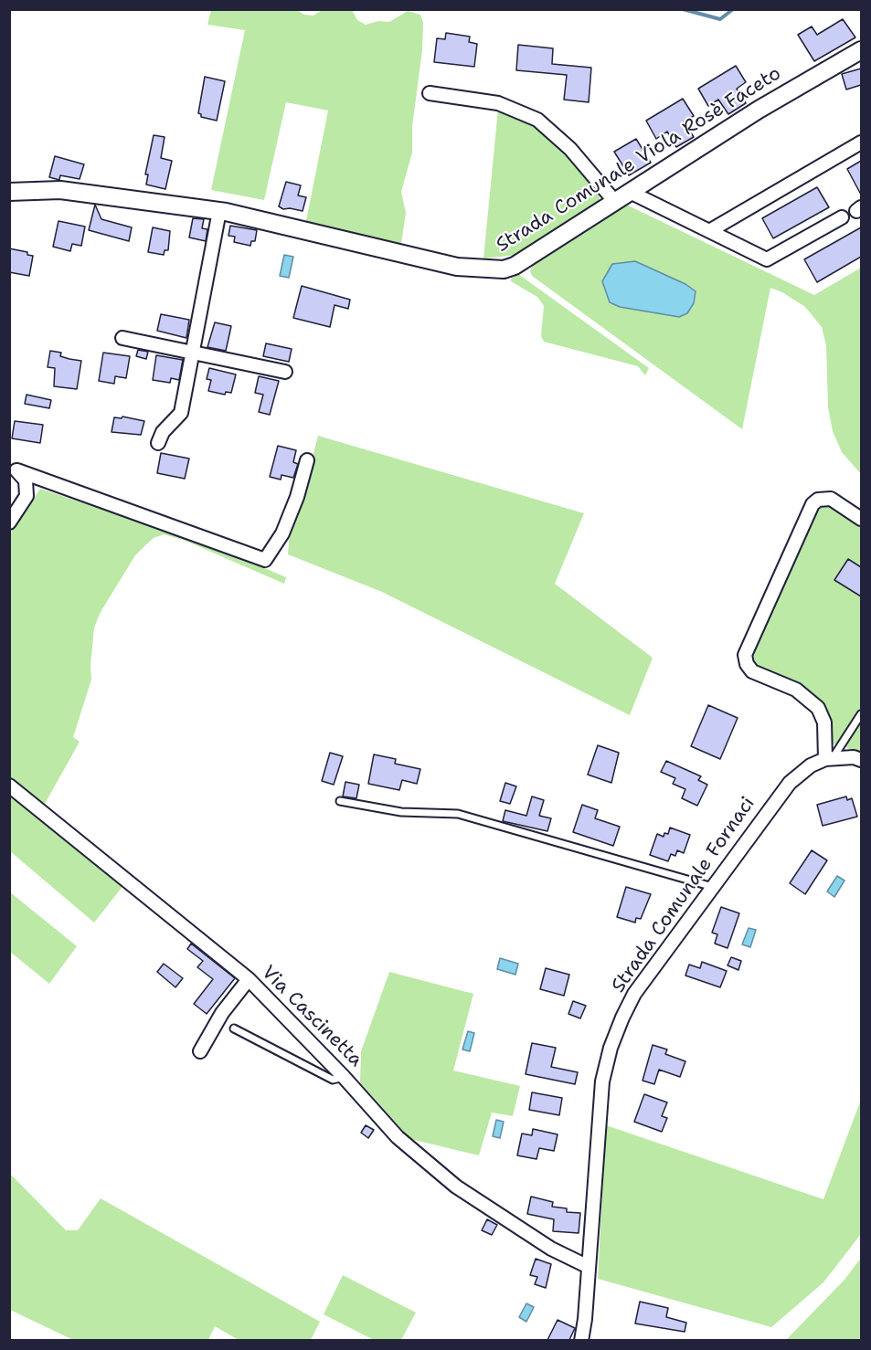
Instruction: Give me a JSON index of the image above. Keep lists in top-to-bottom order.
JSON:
{
  "streets": {
    "street": ["Strada Comunale Viola Rosè Faceto", "Strada Comunale Fornaci", "Via Cascinetta"]
  },
  "crossings": [
    ["Strada Comunale Fornaci", "Via Cascinetta"]
  ]
}
